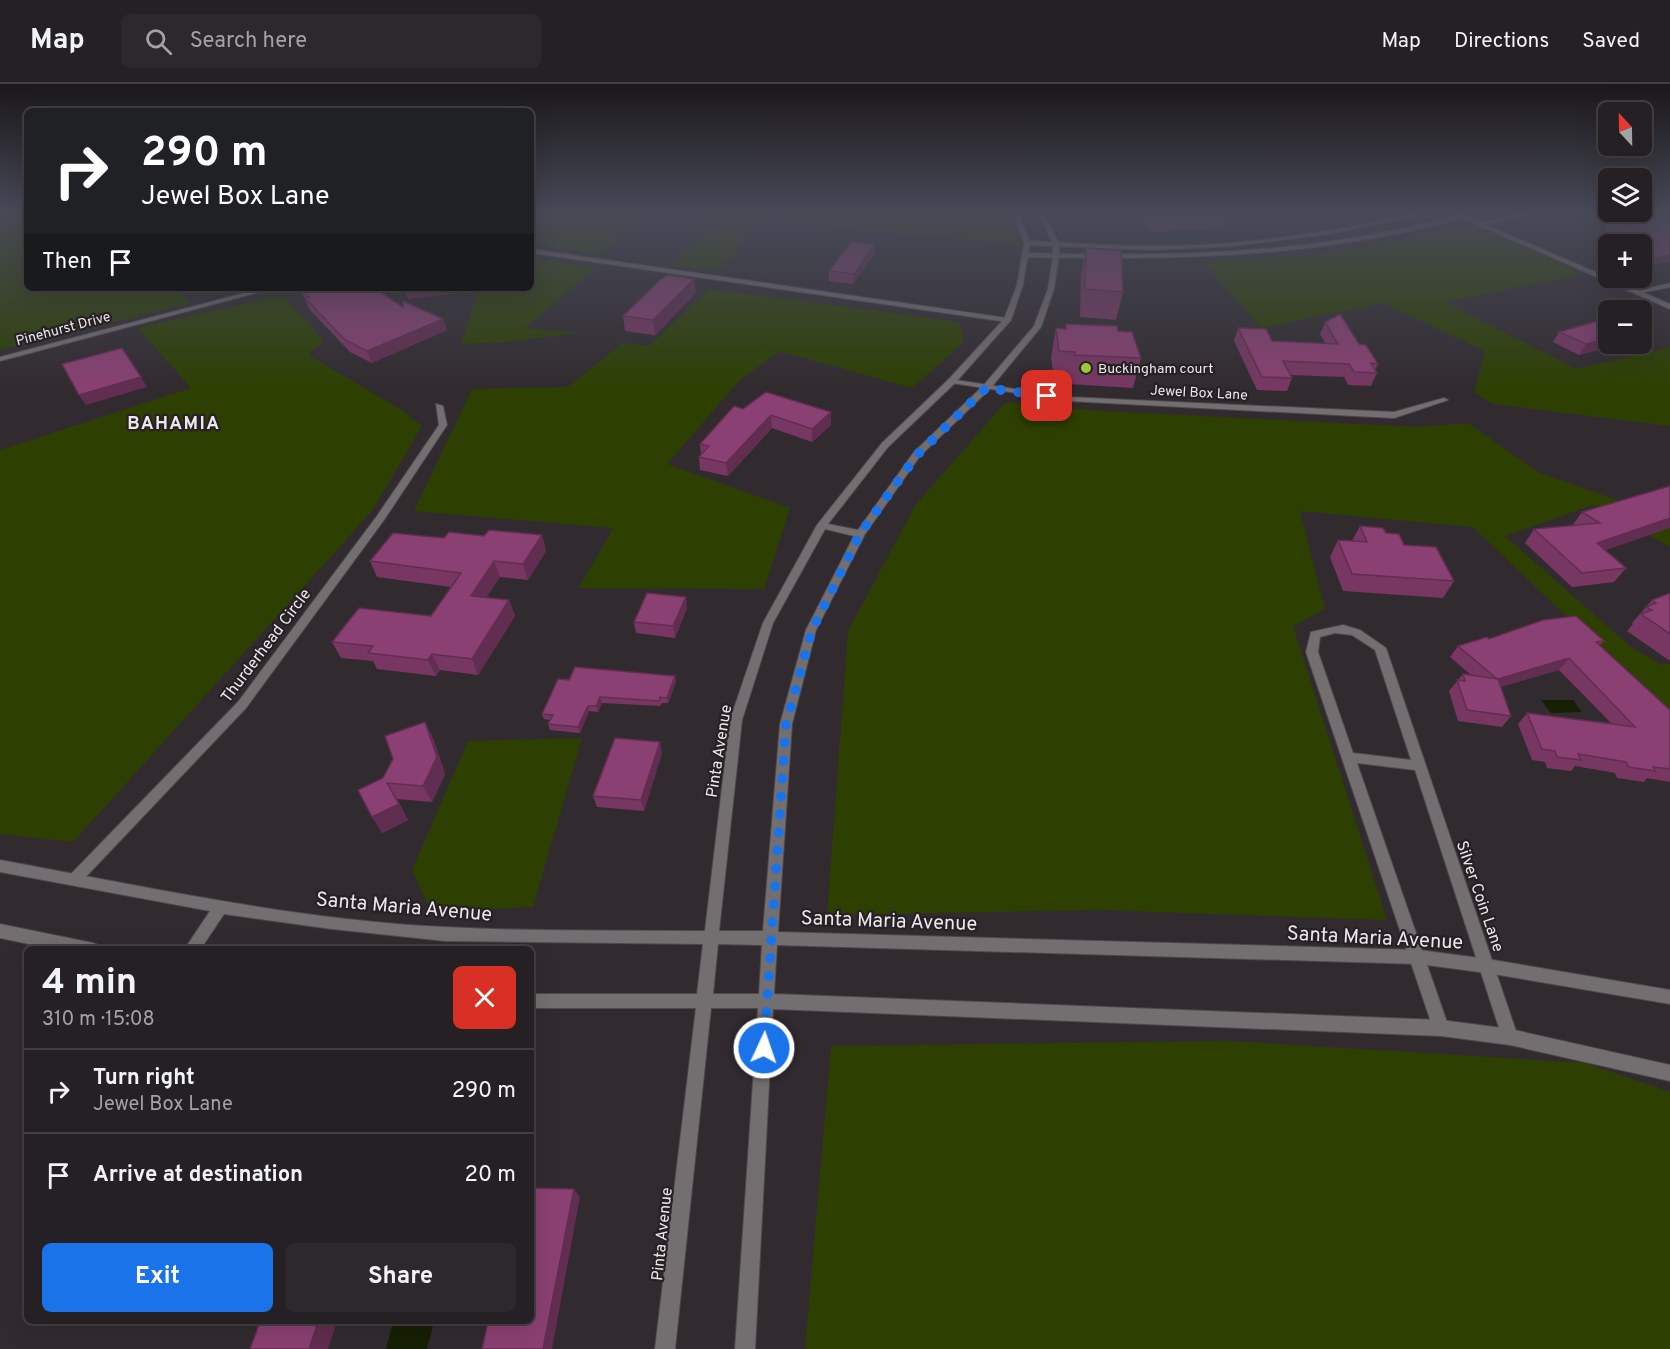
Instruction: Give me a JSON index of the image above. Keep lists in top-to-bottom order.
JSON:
{
  "streets": {
    "street": [
      "Pinehurst Drive",
      "Jewel Box Lane",
      "Thurderhead Circle",
      "Pinta Avenue",
      "Silver Coin Lane",
      "Santa Maria Avenue"
    ]
  },
  "crossings": [
    ["Jewel Box Lane", "Pinta Avenue"],
    ["Thurderhead Circle", "Santa Maria Avenue"],
    ["Pinta Avenue", "Santa Maria Avenue"],
    ["Silver Coin Lane", "Santa Maria Avenue"]
  ],
  "districts": ["BAHAMIA"],
  "places": ["Buckingham court"],
  "north": "top",
  "page": {
    "header": "Map",
    "search": "Search here",
    "nav": ["Map", "Directions", "Saved"],
    "map_buttons": ["+", "−"],
    "turn": ["290 m", "Jewel Box Lane"],
    "then": "Then",
    "heading": ["4 min", "310 m · 15:08"],
    "list": [
      {
        "name": "Turn right",
        "note": "Jewel Box Lane",
        "value": "290 m"
      },
      {
        "name": "Arrive at destination",
        "value": "20 m"
      }
    ],
    "buttons": ["Exit", "Share"]
  }
}
